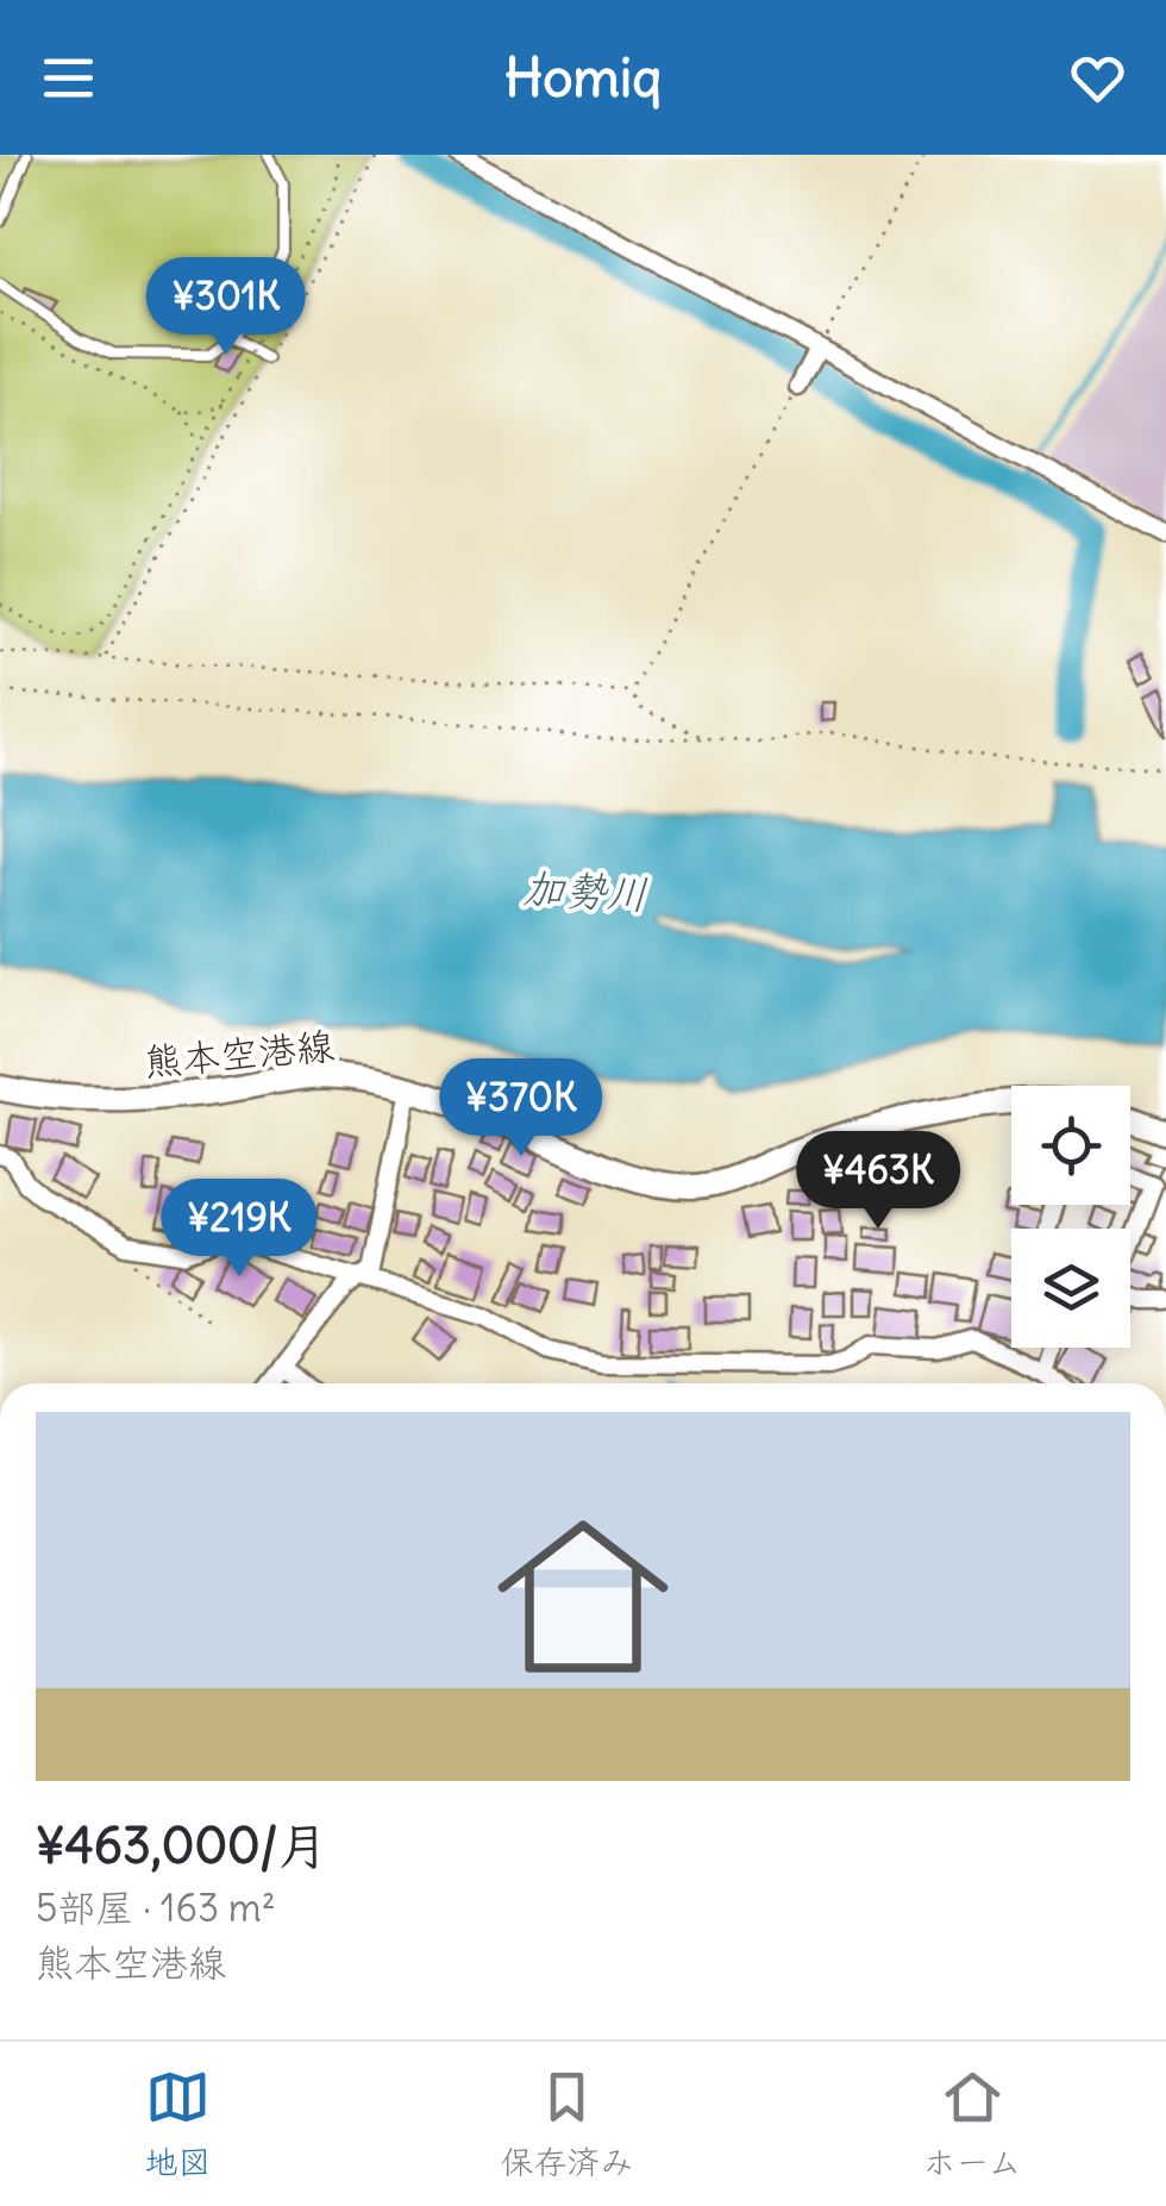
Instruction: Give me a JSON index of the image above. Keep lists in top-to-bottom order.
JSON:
{
  "streets": {
    "main road": ["熊本空港線"]
  },
  "water": ["加勢川"],
  "page": {
    "header": "Homiq",
    "price": [
      "¥301K",
      "¥370K",
      "¥463K",
      "¥219K"
    ],
    "list": [
      {
        "name": "¥463,000/月",
        "note": "5部屋 · 163 m² · 熊本空港線"
      }
    ],
    "tabs": ["地図", "保存済み", "ホーム"]
  }
}
